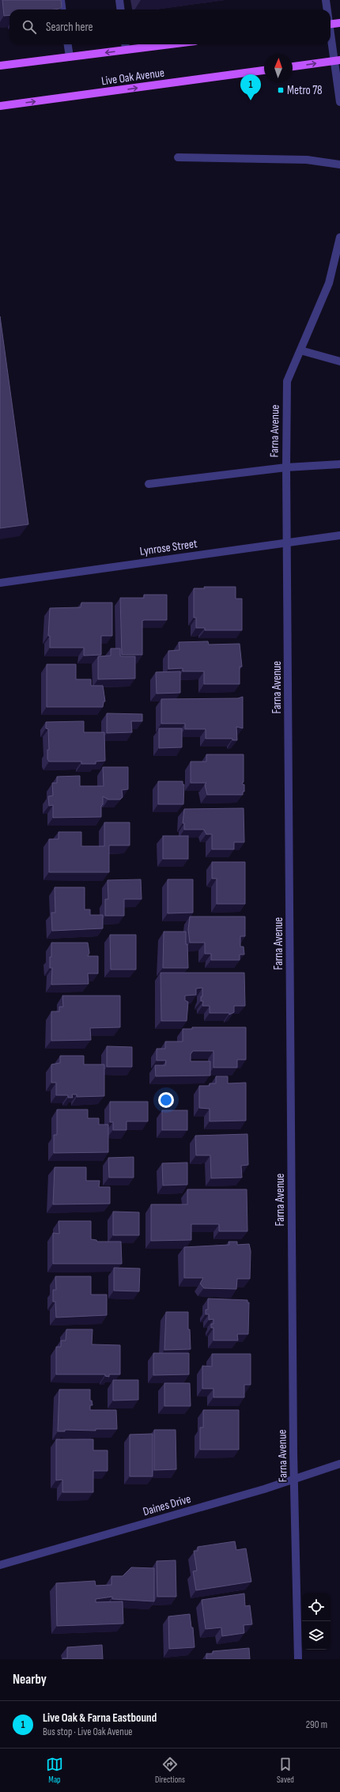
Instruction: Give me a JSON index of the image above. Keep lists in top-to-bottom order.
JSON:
{
  "streets": {
    "main road": ["Live Oak Avenue"],
    "street": ["Farna Avenue", "Lynrose Street", "Daines Drive"]
  },
  "crossings": [
    ["Farna Avenue", "Lynrose Street"],
    ["Farna Avenue", "Daines Drive"]
  ],
  "places": {
    "transit": ["Metro 78"]
  },
  "north": "top",
  "page": {
    "search": "Search here",
    "pins": "1",
    "heading": "Nearby",
    "list": [
      {
        "mark": "1",
        "name": "Live Oak & Farna Eastbound",
        "note": "Bus stop · Live Oak Avenue",
        "value": "290 m"
      }
    ],
    "nav": ["Map", "Directions", "Saved"]
  }
}
